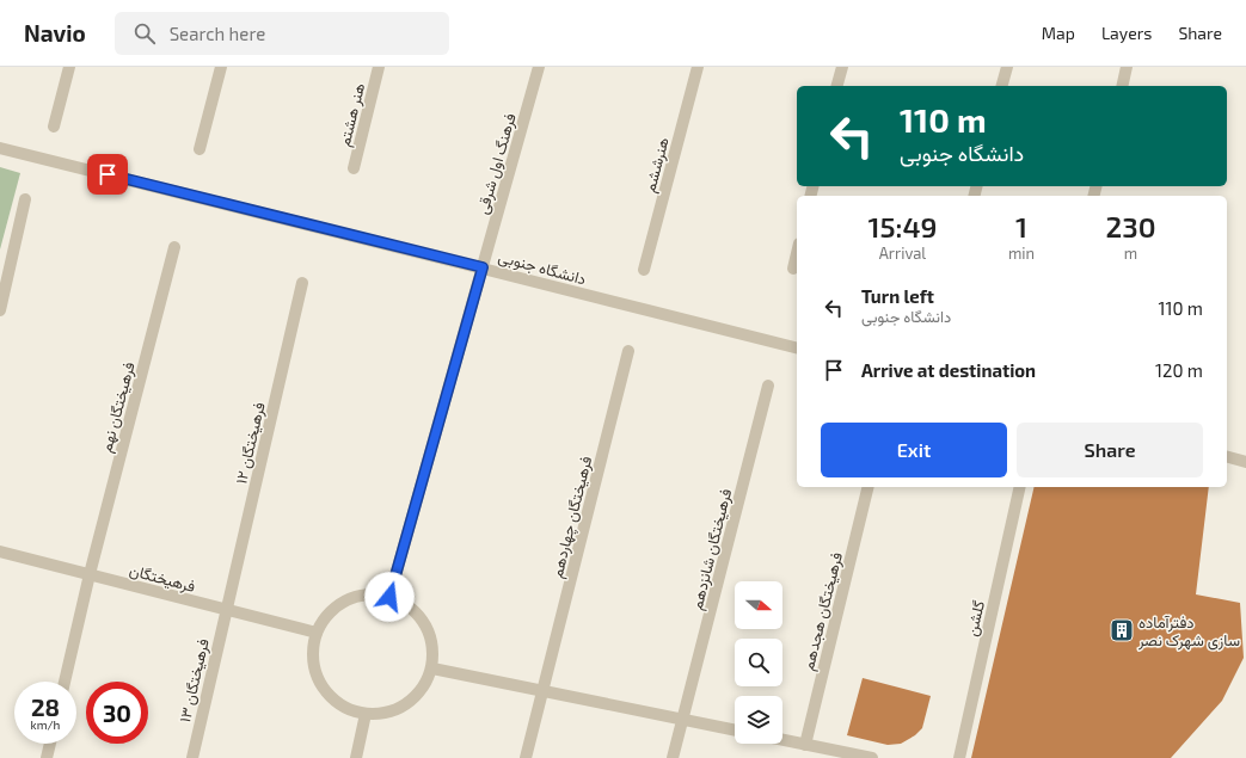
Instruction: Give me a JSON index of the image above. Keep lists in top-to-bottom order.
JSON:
{
  "streets": {
    "street": [
      "هنر هشتم",
      "فرهنگ اول شرقی",
      "هنرششم",
      "دانشگاه جنوبی",
      "فرهیختگان نهم",
      "فرهیختگان ۱۲",
      "فرهیختگان چهاردهم",
      "فرهیختگان شانزدهم",
      "فرهیختگان",
      "فرهیختگان هجدهم",
      "گلشن",
      "فرهیختگان ۱۳"
    ]
  },
  "crossings": [
    ["فرهنگ اول شرقی", "دانشگاه جنوبی"],
    ["فرهنگ اول شرقی", "فرهیختگان"],
    ["فرهیختگان نهم", "فرهیختگان"],
    ["فرهیختگان ۱۲", "فرهیختگان"],
    ["فرهیختگان ۱۲", "فرهیختگان ۱۳"],
    ["فرهیختگان", "فرهیختگان ۱۳"]
  ],
  "places": {
    "building": ["دفترآماده سازی شهرک نصر"]
  },
  "north": "right",
  "page": {
    "header": "Navio",
    "search": "Search here",
    "nav": ["Map", "Layers", "Share"],
    "turn": ["110 m", "دانشگاه جنوبی"],
    "eta": [
      "15:49",
      "Arrival",
      "1",
      "min",
      "230",
      "m"
    ],
    "list": [
      {
        "name": "Turn left",
        "note": "دانشگاه جنوبی",
        "value": "110 m"
      },
      {
        "name": "Arrive at destination",
        "value": "120 m"
      }
    ],
    "buttons": ["Exit", "Share"],
    "speed": "28 km/h",
    "limit": "30"
  }
}
